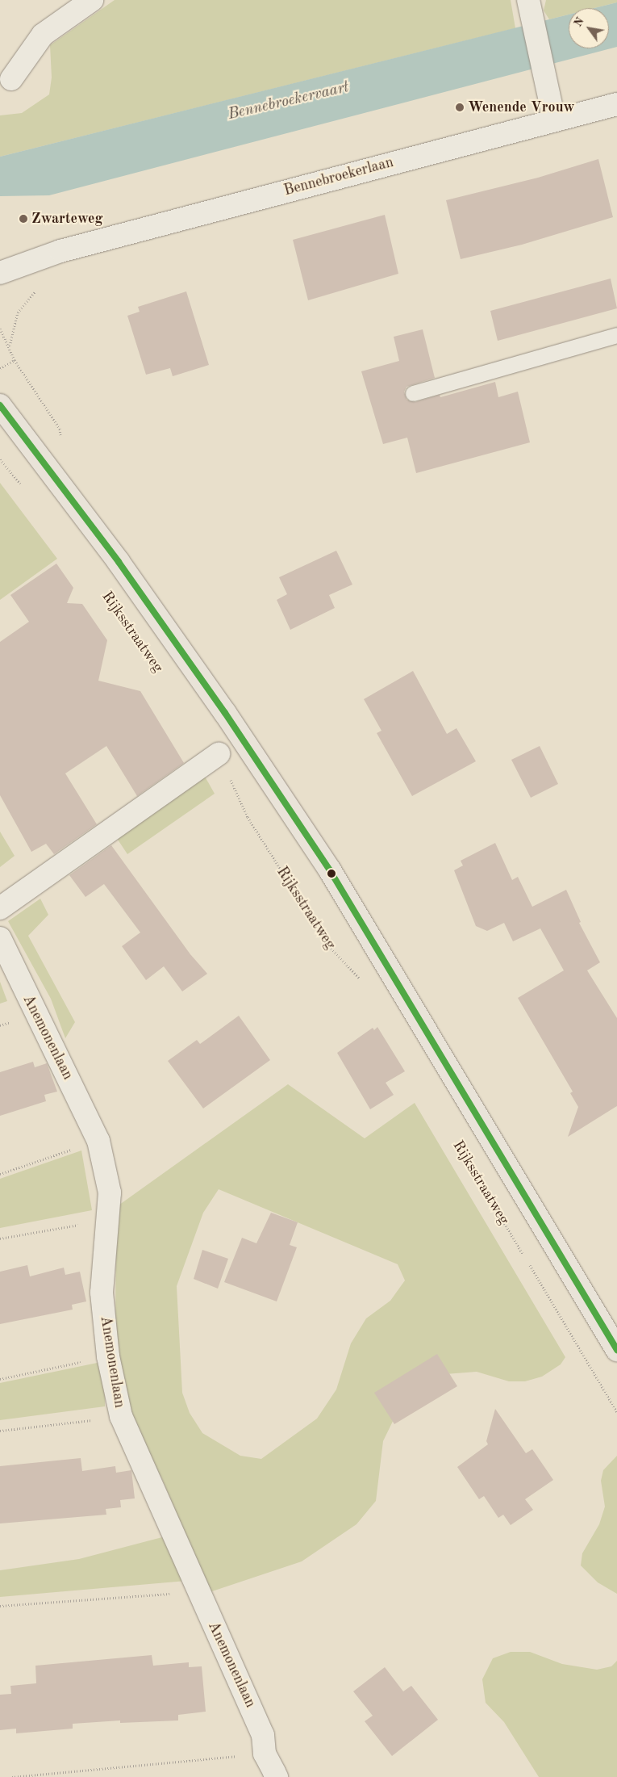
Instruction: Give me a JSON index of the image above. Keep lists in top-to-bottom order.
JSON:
{
  "streets": {
    "main road": ["Rijksstraatweg"],
    "street": ["Bennebroekerlaan", "Anemonenlaan"]
  },
  "water": ["Bennebroekervaart"],
  "places": ["Wenende Vrouw", "Zwarteweg"],
  "north": "top left"
}
